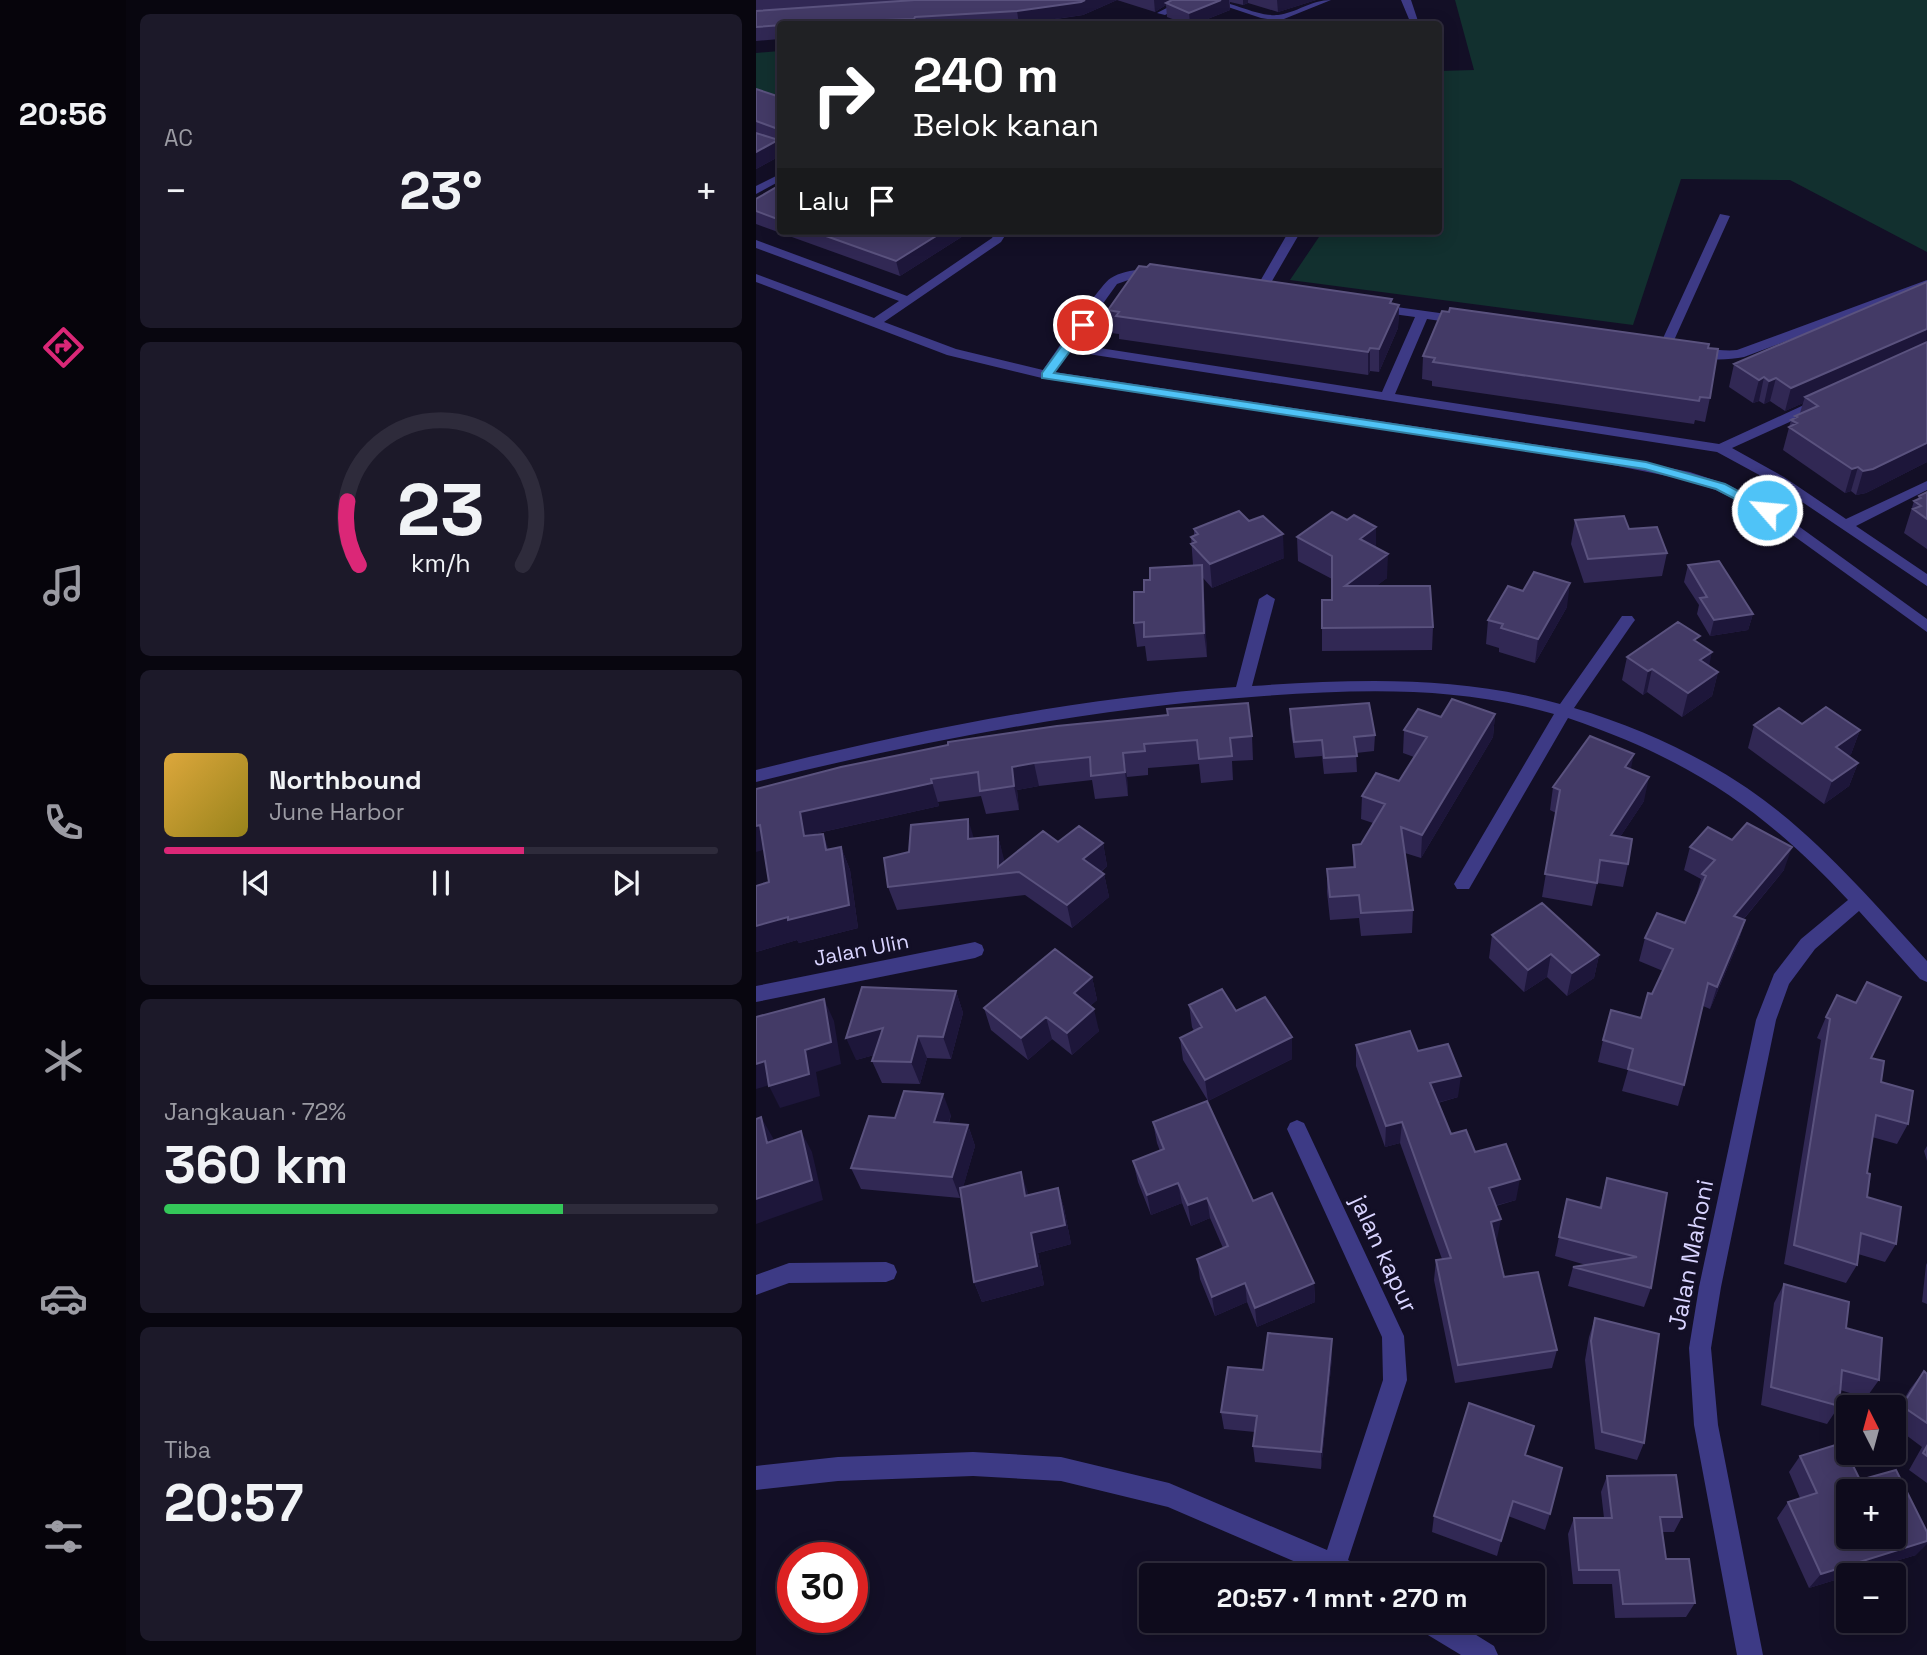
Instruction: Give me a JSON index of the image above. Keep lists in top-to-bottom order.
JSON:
{
  "streets": {
    "street": ["Jalan Ulin", "jalan kapur", "Jalan Mahoni"]
  },
  "north": "top",
  "page": {
    "tabs": "20:56",
    "tile": [
      "AC",
      ["Jangkauan · 72%", "360 km"],
      ["Tiba", "20:57"]
    ],
    "turn": ["240 m", "Belok kanan"],
    "heat": ["−", "23°", "+"],
    "then": "Lalu",
    "song": ["Northbound", "June Harbor"],
    "map_buttons": ["+", "−"],
    "limit": "30",
    "trip": "20:57 · 1 mnt · 270 m",
    "gauge": ["23", "km/h"]
  }
}
